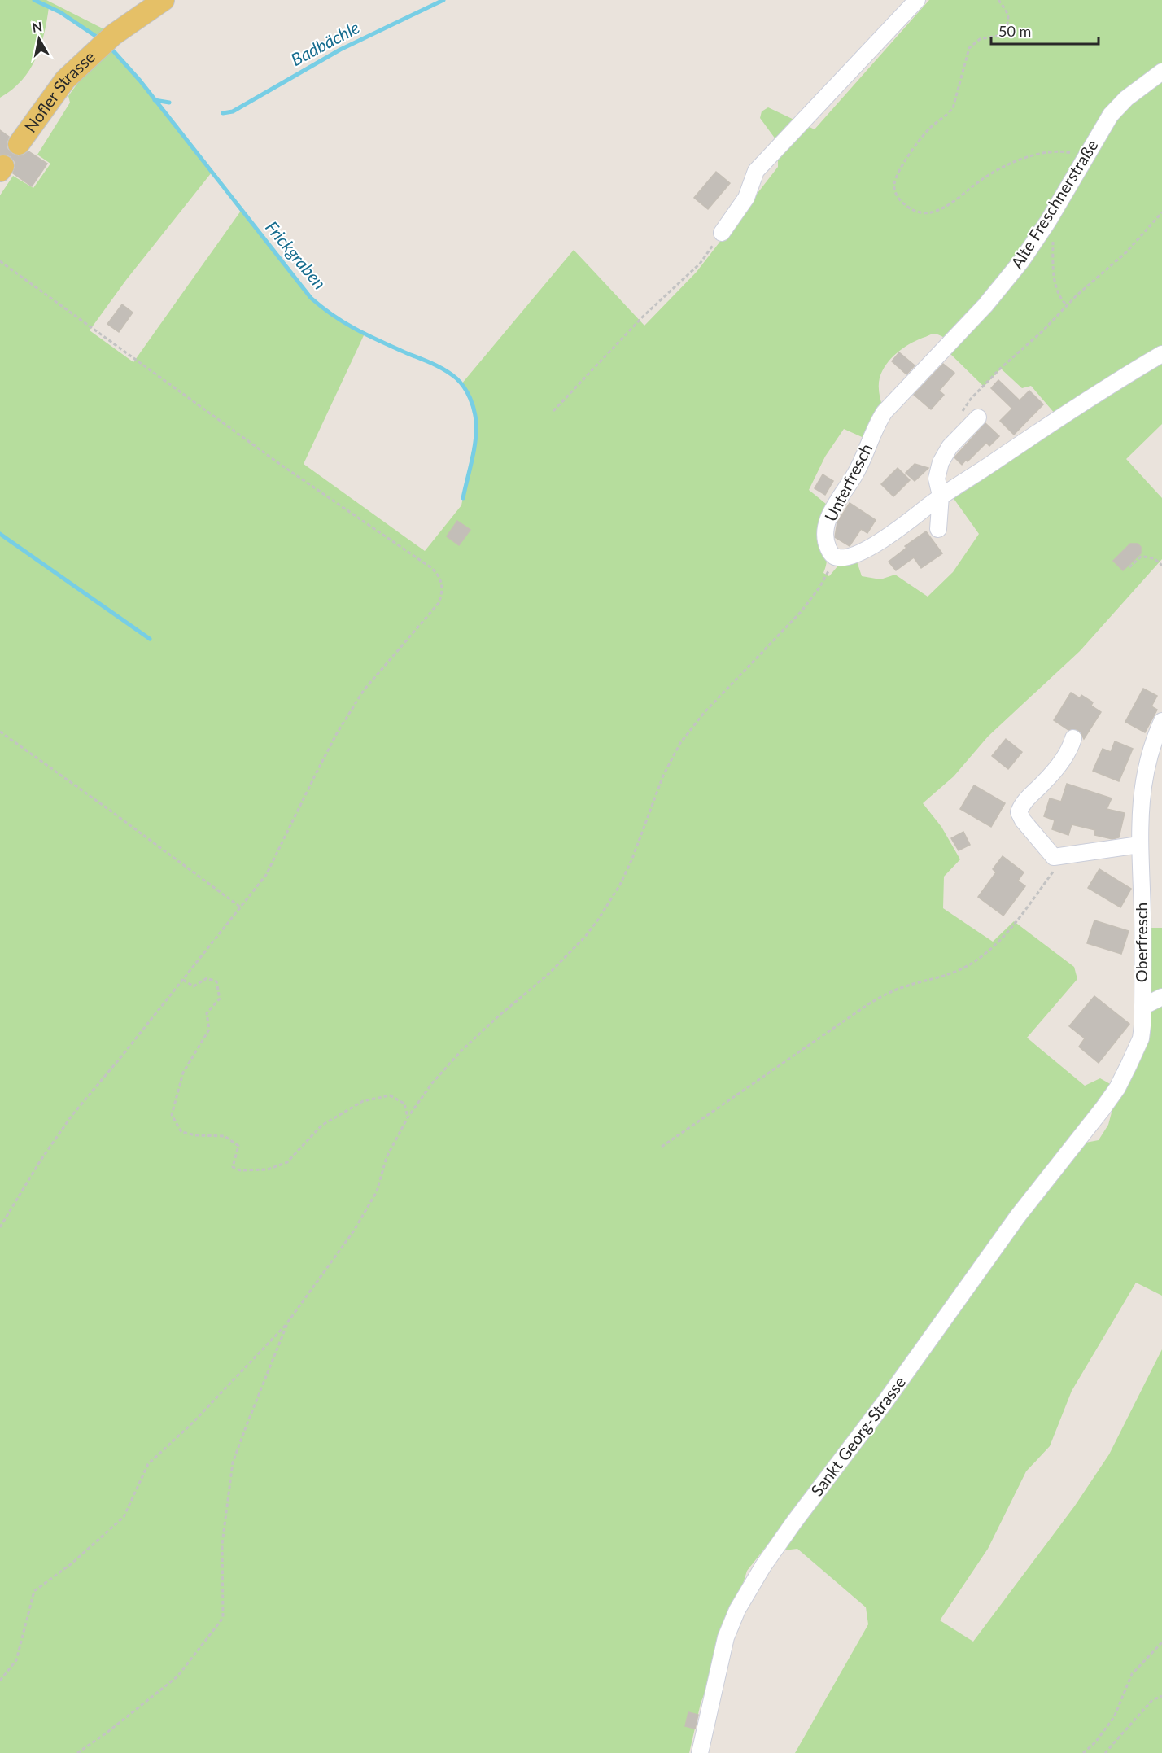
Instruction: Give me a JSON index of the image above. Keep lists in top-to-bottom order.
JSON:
{
  "streets": {
    "main road": ["Nofler Strasse"],
    "street": [
      "Alte Freschnerstraße",
      "Unterfresch",
      "Oberfresch",
      "Sankt Georg-Strasse"
    ]
  },
  "crossings": [
    ["Alte Freschnerstraße", "Unterfresch"],
    ["Oberfresch", "Sankt Georg-Strasse"]
  ],
  "water": ["Badbächle", "Frickgraben"],
  "scale_bar": "50 m",
  "north": "top"
}
